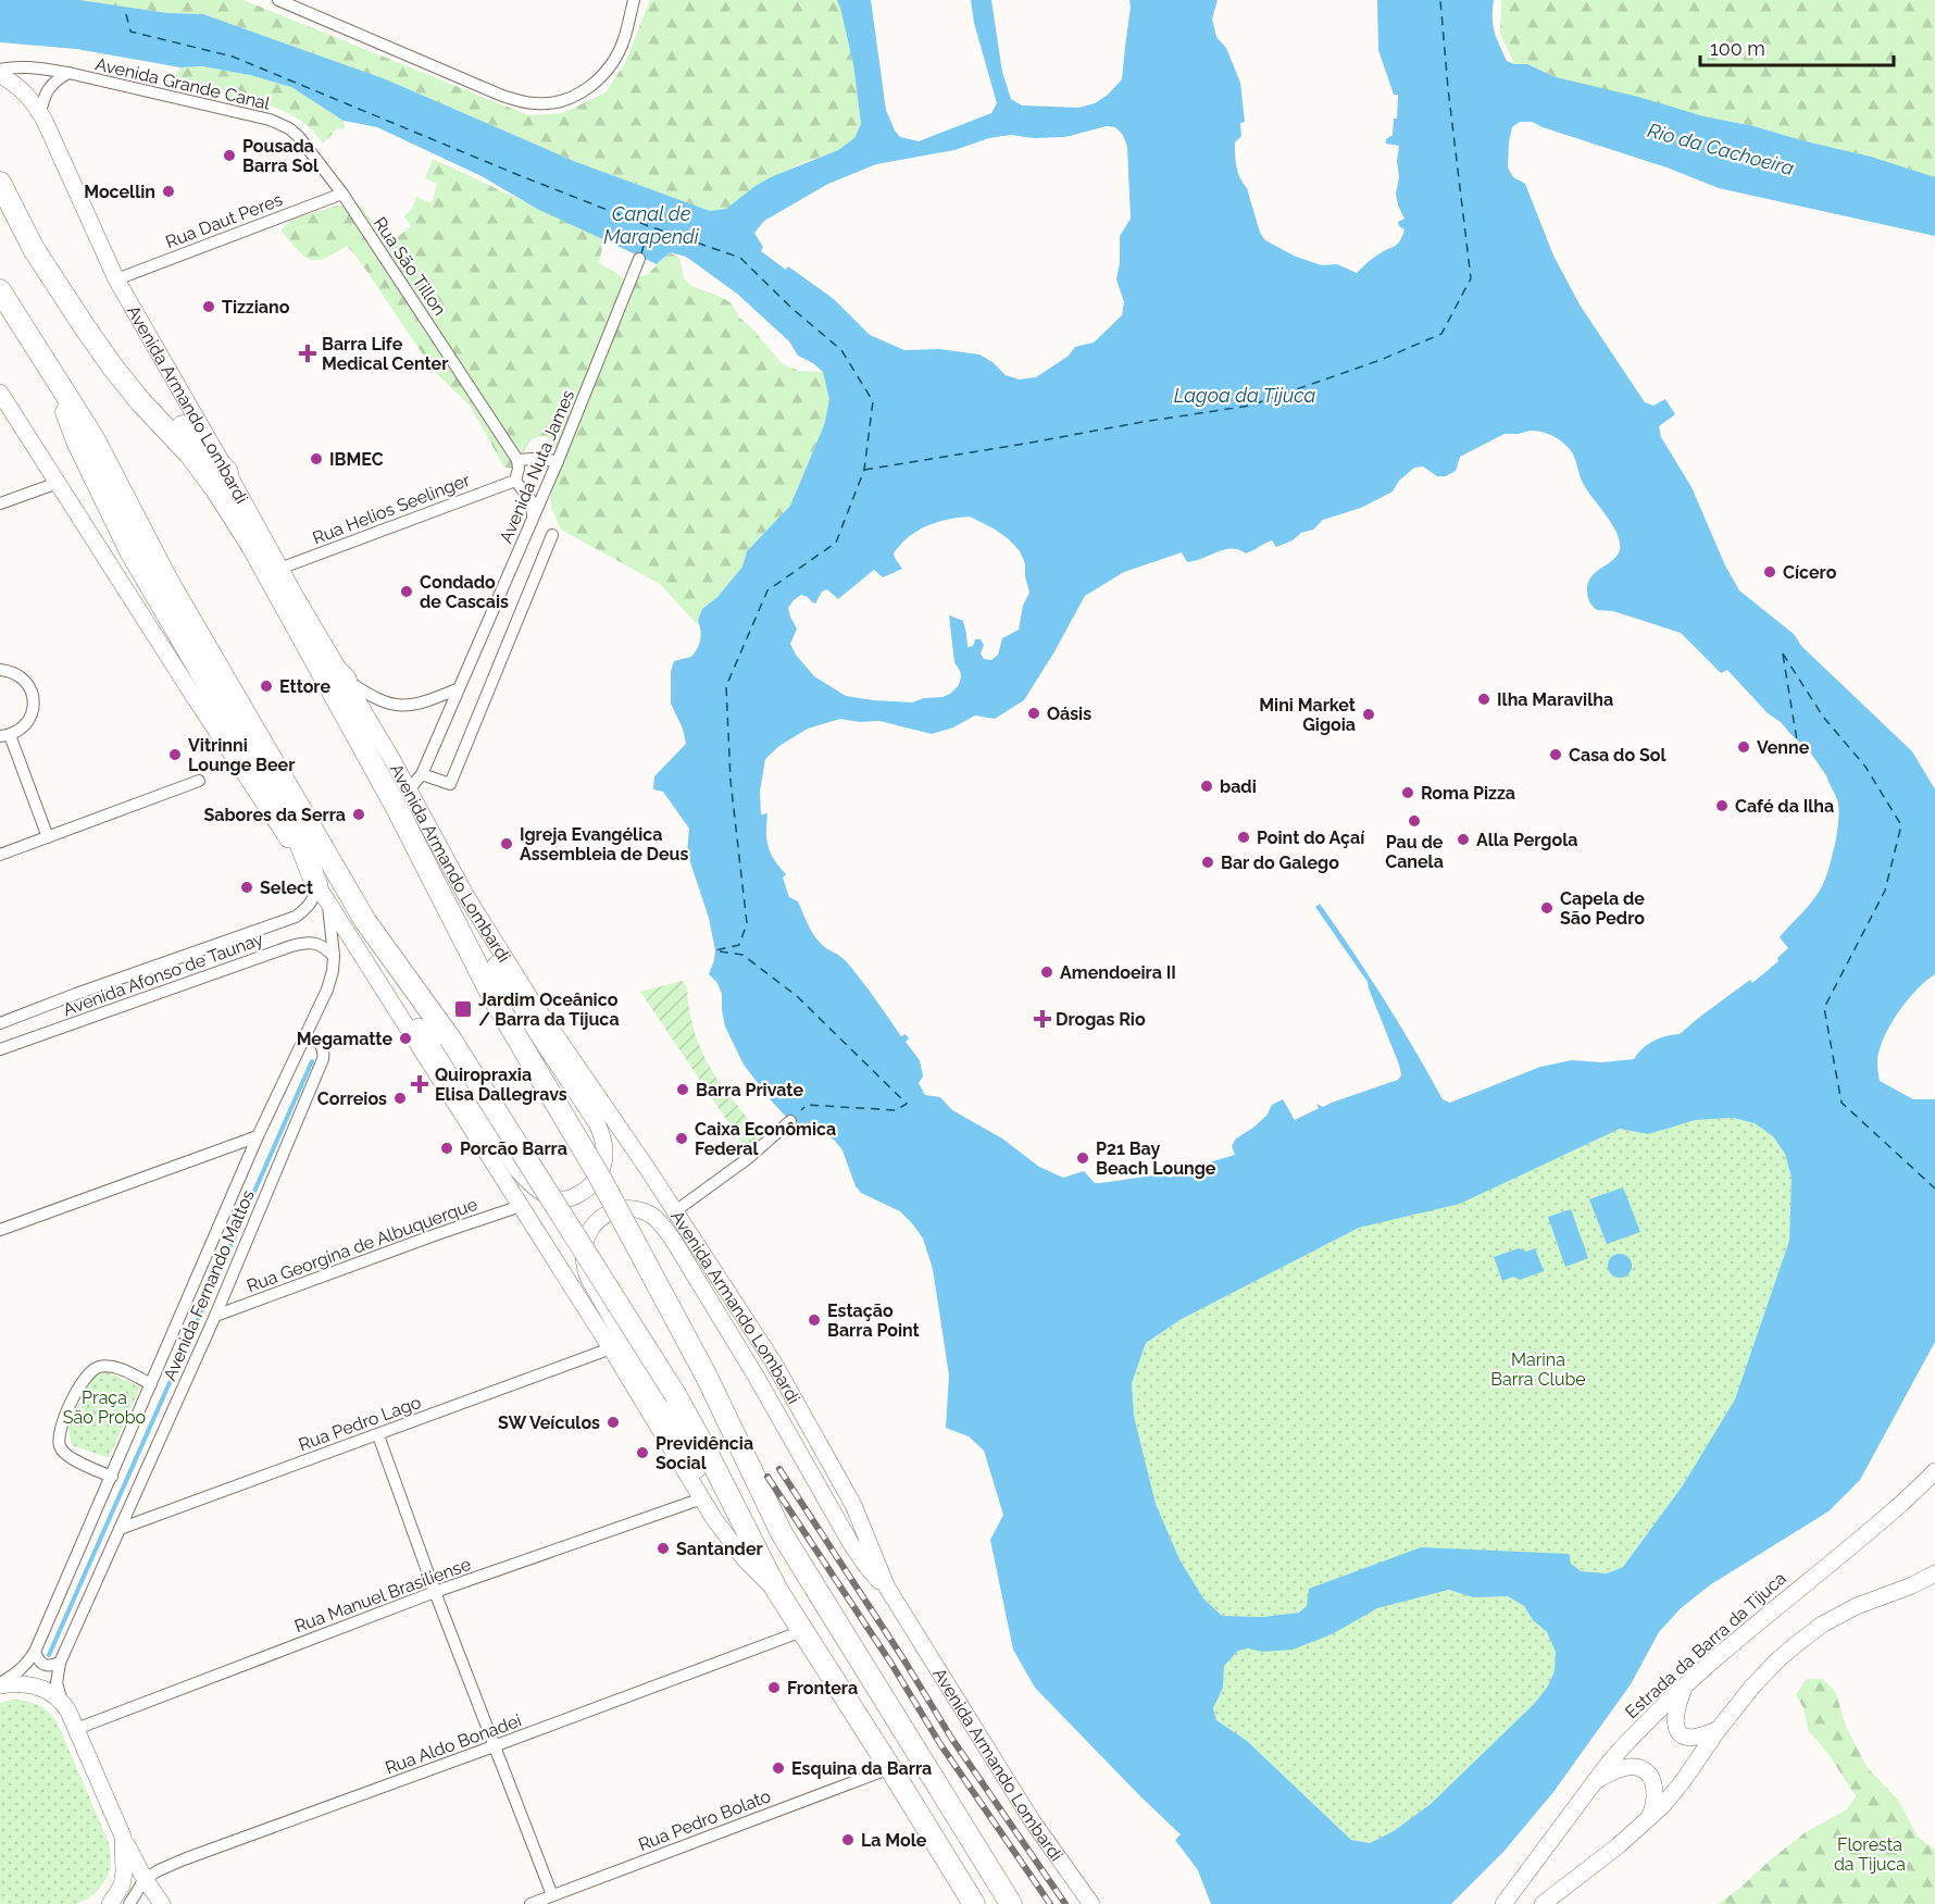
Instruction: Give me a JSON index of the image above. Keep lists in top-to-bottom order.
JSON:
{
  "streets": {
    "highway": ["Avenida Armando Lombardi"],
    "main road": ["Estrada da Barra da Tijuca"],
    "street": [
      "Avenida Grande Canal",
      "Rua Daut Peres",
      "Rua São Tillon",
      "Avenida Nuta James",
      "Rua Helios Seelinger",
      "Avenida Afonso de Taunay",
      "Rua Georgina de Albuquerque",
      "Avenida Fernando Mattos",
      "Rua Pedro Lago",
      "Rua Manuel Brasiliense",
      "Rua Aldo Bonadei",
      "Rua Pedro Bolato"
    ]
  },
  "crossings": [
    ["Avenida Grande Canal", "Rua São Tillon"],
    ["Avenida Grande Canal", "Avenida Armando Lombardi"],
    ["Rua Daut Peres", "Rua São Tillon"],
    ["Rua Daut Peres", "Avenida Armando Lombardi"],
    ["Avenida Armando Lombardi", "Avenida Nuta James"],
    ["Avenida Armando Lombardi", "Rua Helios Seelinger"],
    ["Avenida Afonso de Taunay", "Avenida Fernando Mattos"],
    ["Rua Georgina de Albuquerque", "Avenida Fernando Mattos"],
    ["Avenida Fernando Mattos", "Rua Pedro Lago"]
  ],
  "water": ["Rio da Cachoeira", "Canal de Marapendi", "Lagoa da Tijuca"],
  "parks": ["Marina Barra Clube", "Praça São Probo", "Floresta da Tijuca"],
  "places": {
    "other": [
      "Pousada Barra Sol",
      "Mocellin",
      "Tizziano",
      "IBMEC",
      "Cícero",
      "Condado de Cascais",
      "Ettore",
      "Ilha Maravilha",
      "Oásis",
      "Mini Market Gigoia",
      "Venne",
      "Vitrinni Lounge Beer",
      "Casa do Sol",
      "badi",
      "Roma Pizza",
      "Café da Ilha",
      "Sabores da Serra",
      "Pau de Canela",
      "Point do Açaí",
      "Alla Pergola",
      "Igreja Evangélica Assembleia de Deus",
      "Bar do Galego",
      "Select",
      "Capela de São Pedro",
      "Amendoeira II",
      "Megamatte",
      "Barra Private",
      "Correios",
      "Caixa Econômica Federal",
      "Porcão Barra",
      "P21 Bay Beach Lounge",
      "Estação Barra Point",
      "SW Veículos",
      "Previdência Social",
      "Santander",
      "Frontera",
      "Esquina da Barra",
      "La Mole"
    ],
    "health": ["Barra Life Medical Center", "Drogas Rio", "Quiropraxia Elisa Dallegravs"],
    "transit": ["Jardim Oceânico / Barra da Tijuca"]
  },
  "scale_bar": "100 m"
}
